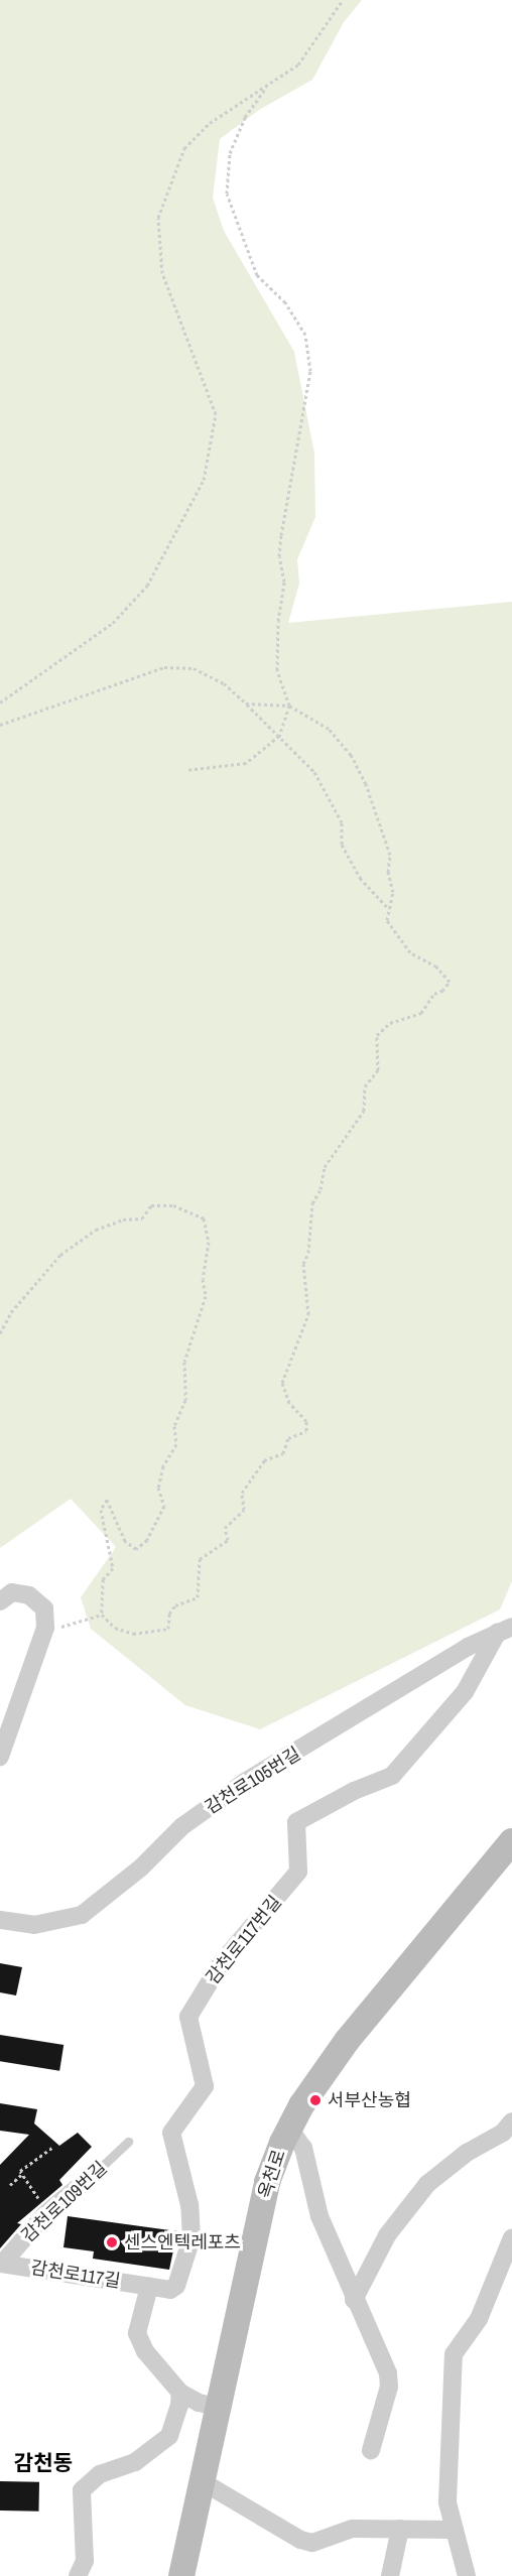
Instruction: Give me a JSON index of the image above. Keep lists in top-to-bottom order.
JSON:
{
  "streets": {
    "street": [
      "감천로105번길",
      "감천로117번길",
      "옥천로",
      "감천로109번길",
      "감천로117길"
    ]
  },
  "crossings": [
    ["감천로105번길", "감천로117번길"],
    ["감천로117번길", "감천로117길"],
    ["감천로109번길", "감천로117길"]
  ],
  "districts": ["감천동"],
  "places": ["서부산농협", "센스엔텍레포츠"]
}
